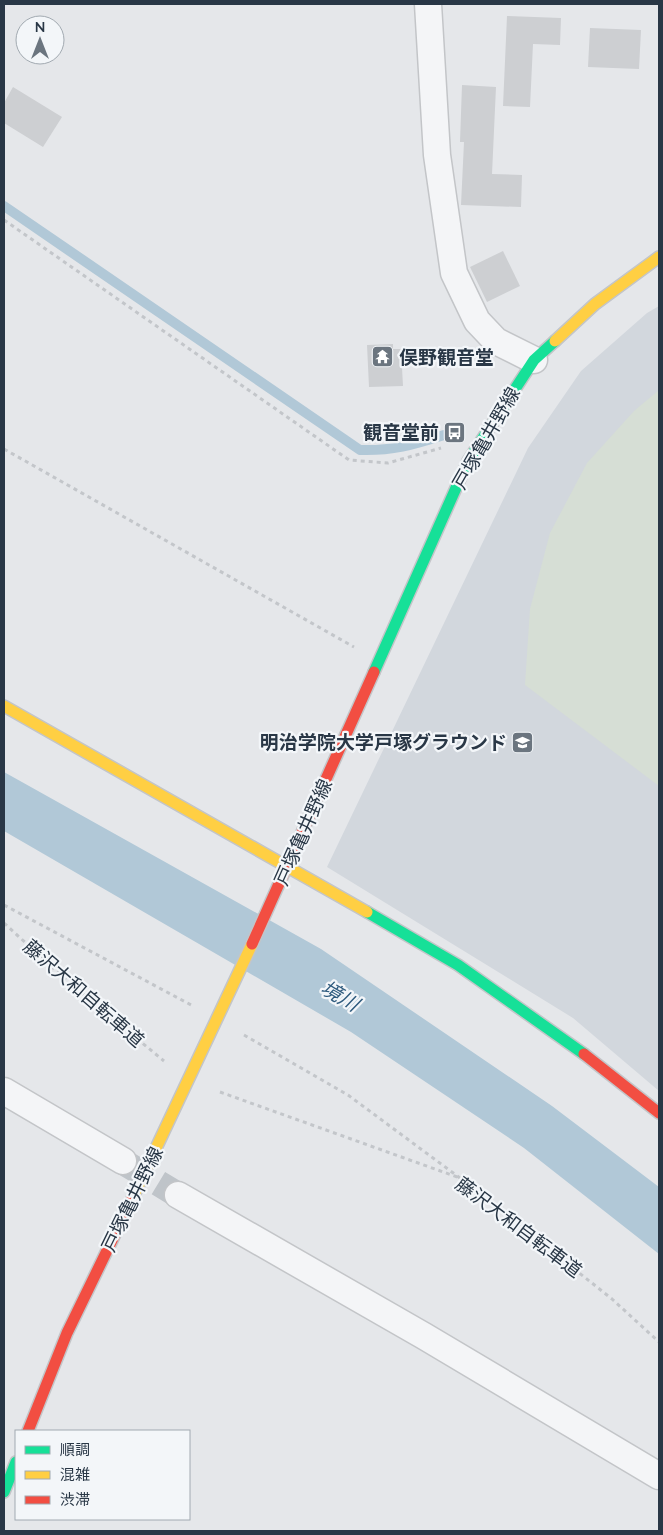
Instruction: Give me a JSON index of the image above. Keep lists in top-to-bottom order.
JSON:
{
  "streets": {
    "main road": ["戸塚亀井野線"],
    "path": ["藤沢大和自転車道"]
  },
  "water": ["境川"],
  "places": {
    "temple": ["俣野観音堂"],
    "bus stop": ["観音堂前"],
    "school or university": ["明治学院大学戸塚グラウンド"]
  },
  "legend": ["順調", "混雑", "渋滞"],
  "north": "top"
}
